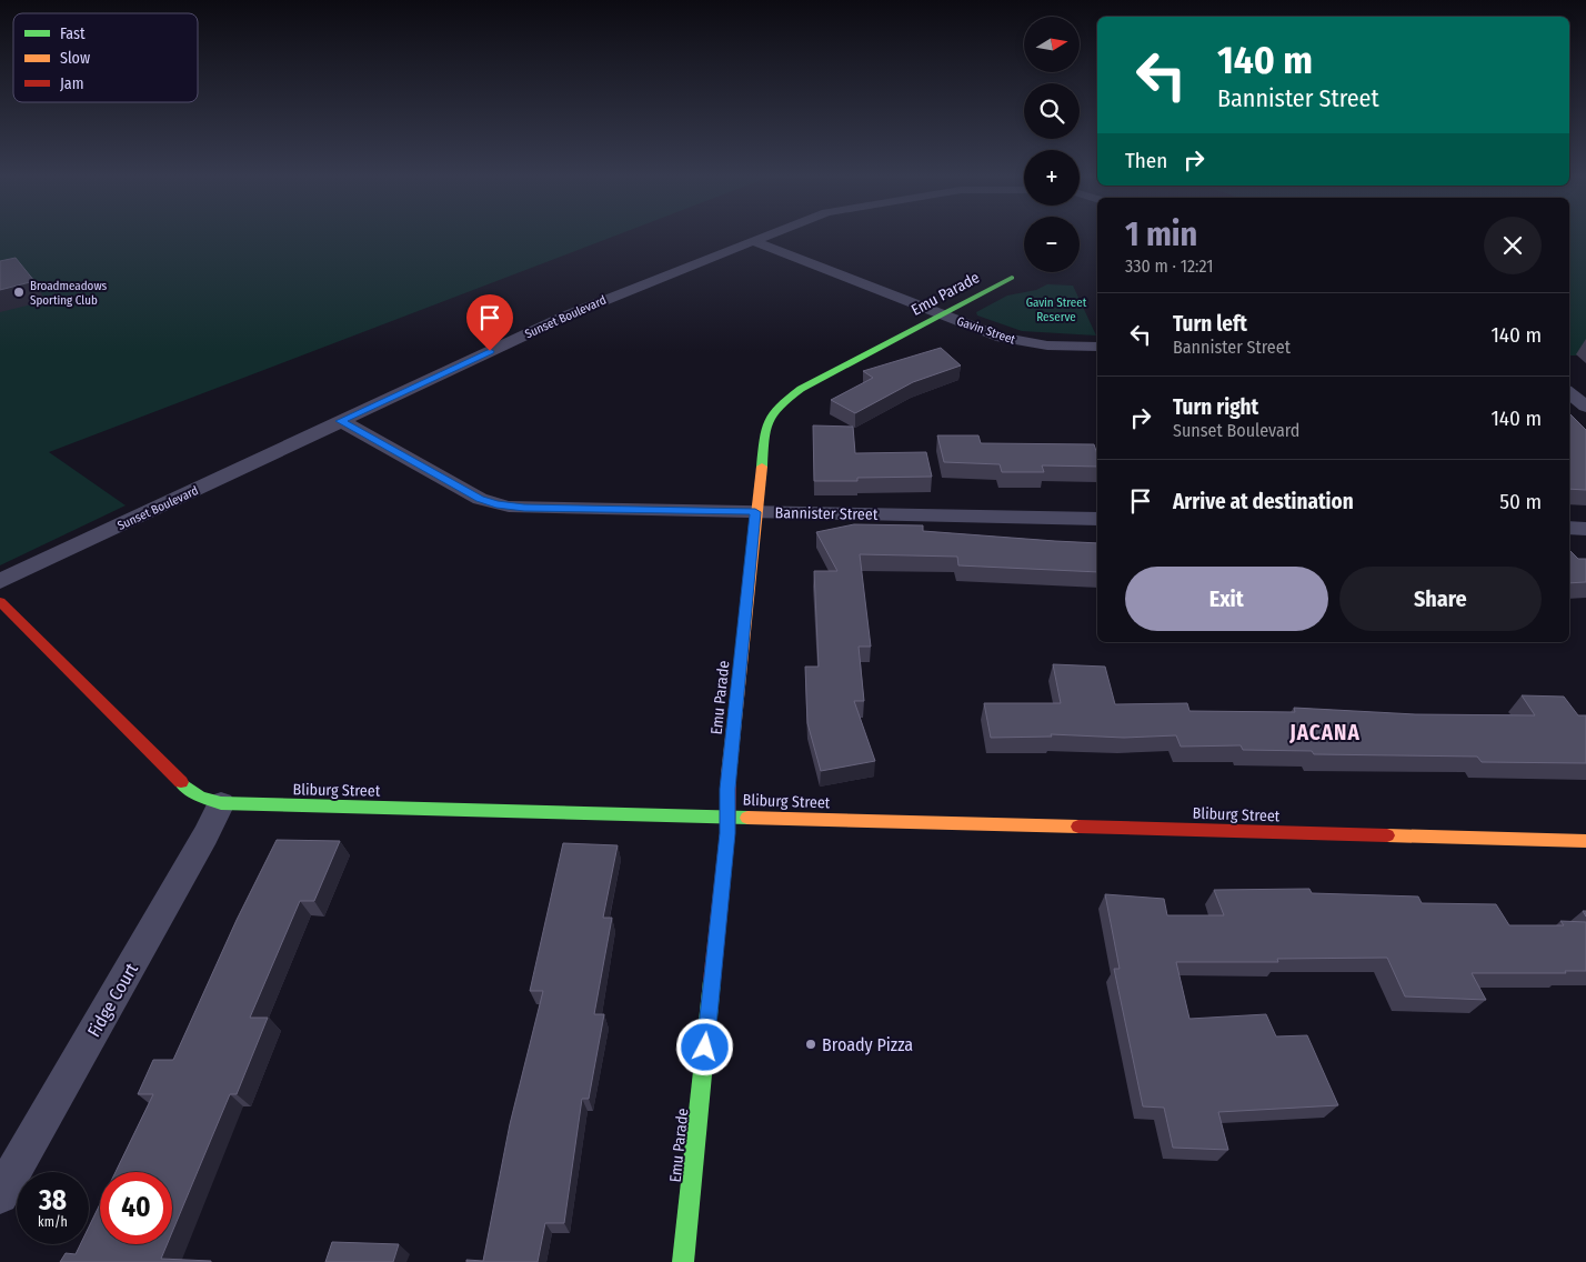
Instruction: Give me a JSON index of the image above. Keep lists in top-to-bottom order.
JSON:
{
  "streets": {
    "street": [
      "Emu Parade",
      "Sunset Boulevard",
      "Gavin Street",
      "Bannister Street",
      "Bliburg Street",
      "Fidge Court"
    ]
  },
  "crossings": [
    ["Emu Parade", "Gavin Street"],
    ["Emu Parade", "Bannister Street"],
    ["Emu Parade", "Bliburg Street"],
    ["Sunset Boulevard", "Gavin Street"],
    ["Sunset Boulevard", "Bannister Street"],
    ["Bliburg Street", "Fidge Court"]
  ],
  "districts": ["JACANA"],
  "parks": ["Gavin Street Reserve"],
  "places": ["Broadmeadows Sporting Club", "Broady Pizza"],
  "legend": ["Fast", "Slow", "Jam"],
  "north": "right",
  "page": {
    "map_buttons": ["+", "−"],
    "turn": ["140 m", "Bannister Street"],
    "then": "Then",
    "heading": ["1 min", "330 m · 12:21"],
    "list": [
      {
        "name": "Turn left",
        "note": "Bannister Street",
        "value": "140 m"
      },
      {
        "name": "Turn right",
        "note": "Sunset Boulevard",
        "value": "140 m"
      },
      {
        "name": "Arrive at destination",
        "value": "50 m"
      }
    ],
    "buttons": ["Exit", "Share"],
    "speed": "38 km/h",
    "limit": "40"
  }
}
